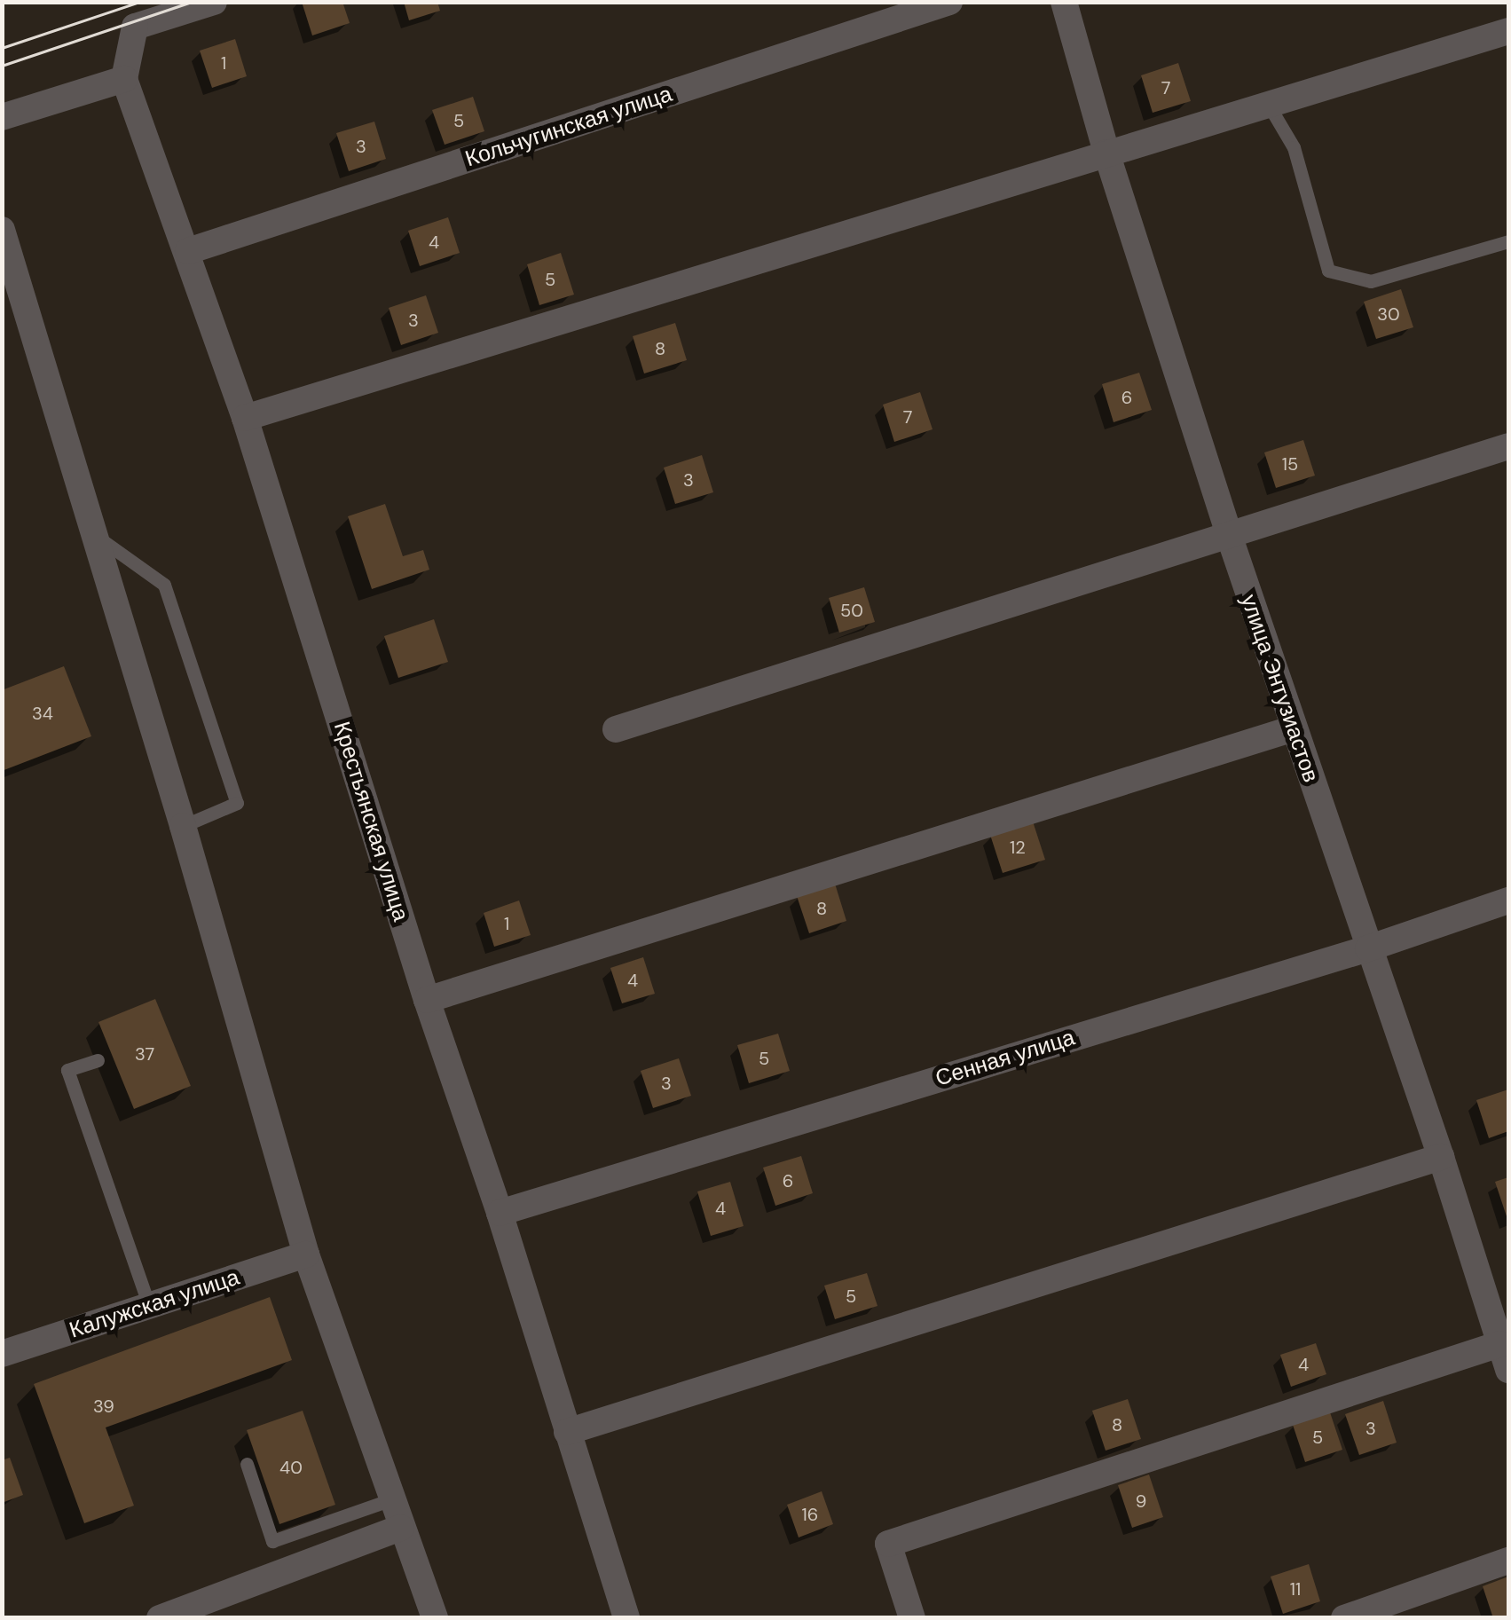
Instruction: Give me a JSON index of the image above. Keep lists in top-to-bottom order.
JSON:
{
  "streets": {
    "street": [
      "Кольчугинская улица",
      "улица Энтузиастов",
      "Крестьянская улица",
      "Сенная улица",
      "Калужская улица"
    ]
  },
  "crossings": [
    ["Кольчугинская улица", "Крестьянская улица"],
    ["улица Энтузиастов", "Сенная улица"],
    ["Крестьянская улица", "Сенная улица"]
  ],
  "house_numbers": [
    "1",
    "7",
    "5",
    "3",
    "4",
    "5",
    "30",
    "3",
    "8",
    "6",
    "7",
    "15",
    "3",
    "50",
    "34",
    "12",
    "8",
    "1",
    "4",
    "37",
    "5",
    "3",
    "6",
    "4",
    "5",
    "4",
    "39",
    "8",
    "3",
    "5",
    "40",
    "9",
    "16",
    "11"
  ]
}
